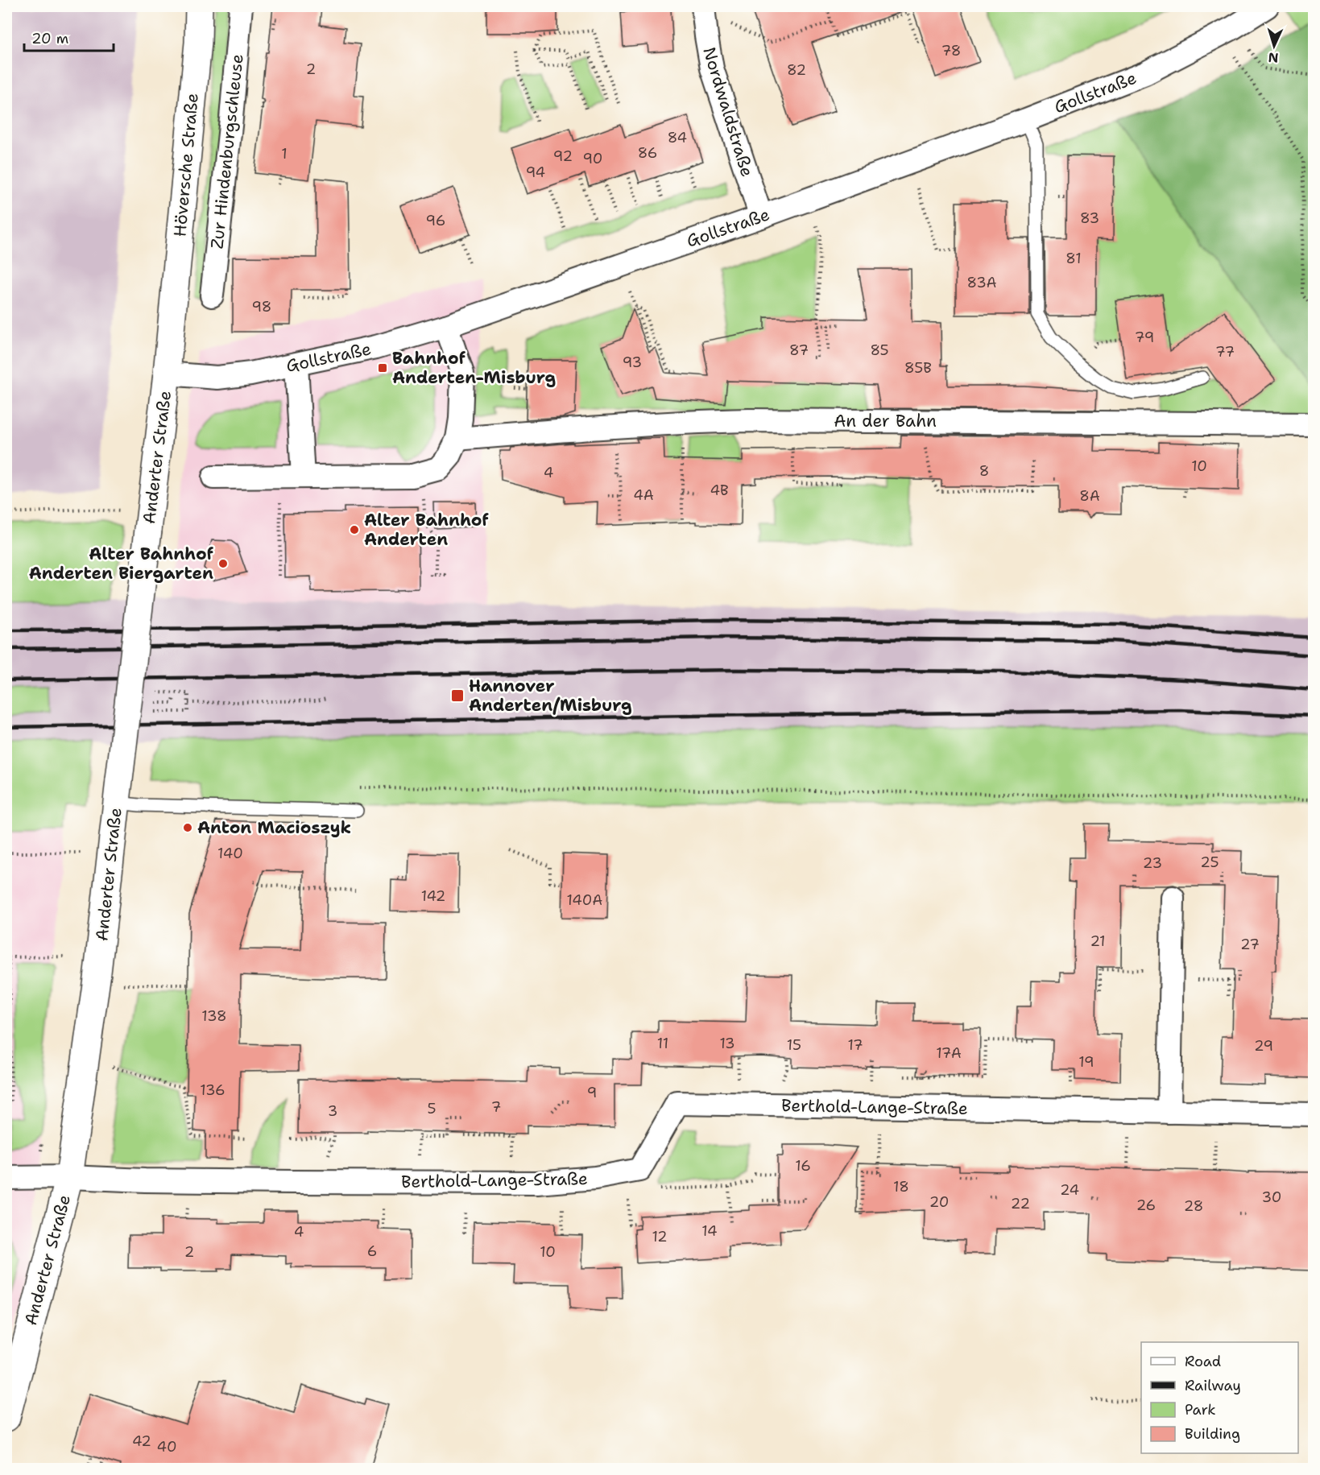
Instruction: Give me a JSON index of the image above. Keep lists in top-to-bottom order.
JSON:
{
  "streets": {
    "main road": ["Höversche Straße", "Anderter Straße"],
    "street": [
      "Gollstraße",
      "Nordwaldstraße",
      "Zur Hindenburgschleuse",
      "An der Bahn",
      "Berthold-Lange-Straße"
    ]
  },
  "crossings": [
    ["Gollstraße", "Nordwaldstraße"],
    ["Gollstraße", "Anderter Straße"],
    ["Höversche Straße", "Anderter Straße"],
    ["Anderter Straße", "Berthold-Lange-Straße"]
  ],
  "places": {
    "transit": ["Bahnhof Anderten-Misburg", "Hannover Anderten/Misburg"],
    "other": ["Alter Bahnhof Anderten", "Alter Bahnhof Anderten Biergarten", "Anton Macioszyk"]
  },
  "house_numbers": [
    "78",
    "2",
    "82",
    "84",
    "86",
    "1",
    "92",
    "90",
    "94",
    "83",
    "96",
    "81",
    "83A",
    "98",
    "79",
    "87",
    "85",
    "77",
    "93",
    "85B",
    "10",
    "8",
    "4",
    "4B",
    "4A",
    "8A",
    "140",
    "25",
    "23",
    "142",
    "140A",
    "21",
    "27",
    "138",
    "11",
    "13",
    "15",
    "17",
    "29",
    "17A",
    "19",
    "136",
    "9",
    "7",
    "5",
    "3",
    "16",
    "18",
    "24",
    "30",
    "20",
    "22",
    "26",
    "28",
    "14",
    "4",
    "12",
    "6",
    "2",
    "10",
    "42",
    "40"
  ],
  "legend": [
    "Road",
    "Railway",
    "Park",
    "Building"
  ],
  "scale_bar": "20 m",
  "north": "bottom"
}
